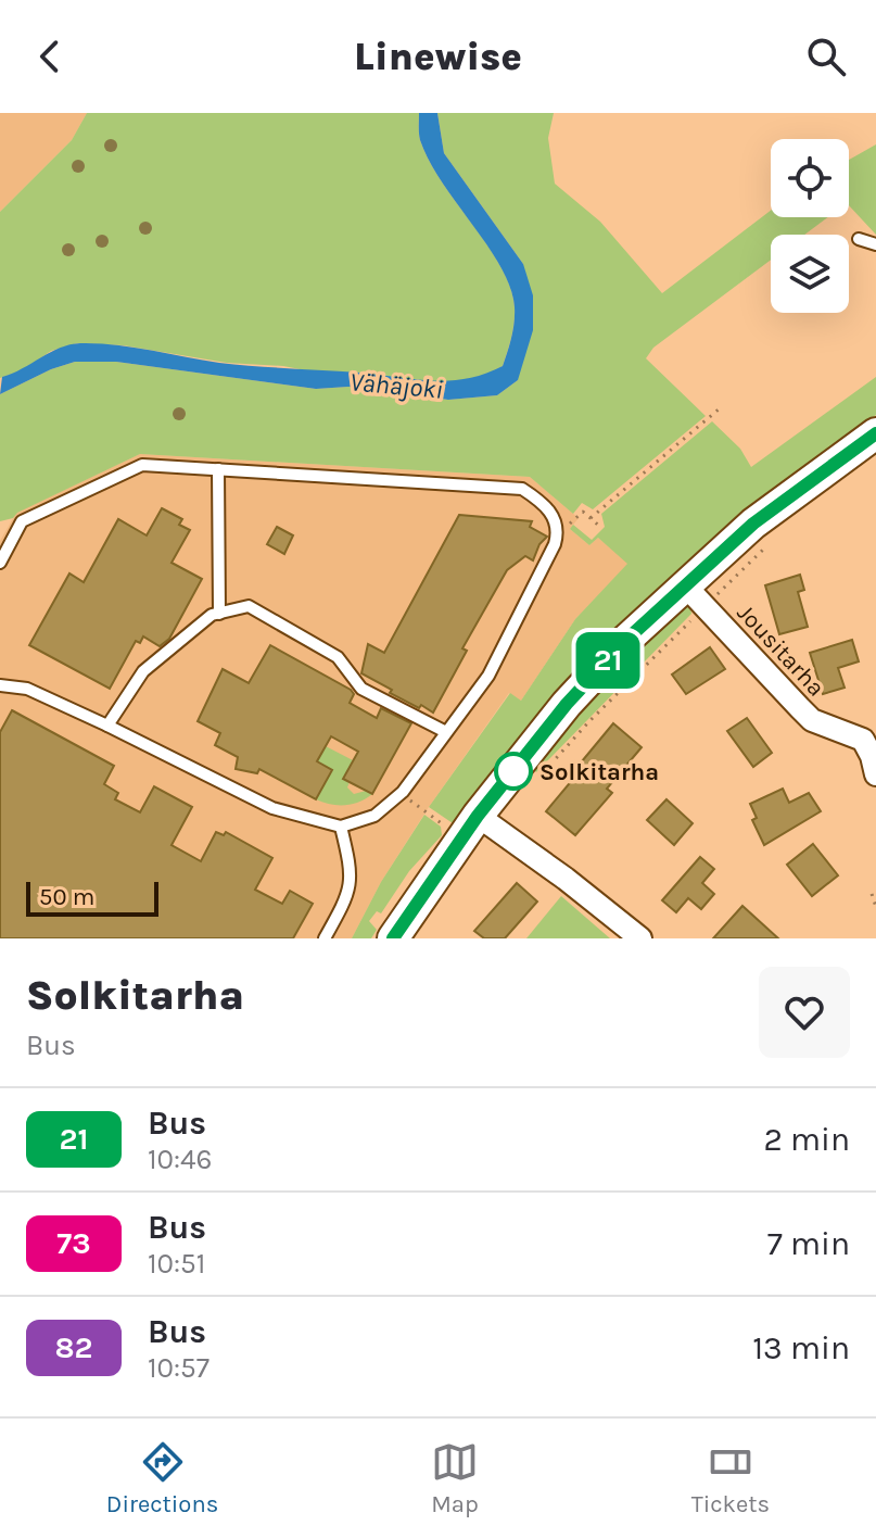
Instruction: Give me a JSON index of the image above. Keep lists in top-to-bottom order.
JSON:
{
  "streets": {
    "street": ["Jousitarha"]
  },
  "water": ["Vähäjoki"],
  "places": ["Solkitarha"],
  "lines": ["bus line 21"],
  "scale_bar": "50 m",
  "page": {
    "header": "Linewise",
    "on_map": "21",
    "scale": "50 m",
    "heading": ["Solkitarha", "Bus"],
    "list": [
      {
        "mark": "21",
        "name": "Bus",
        "note": "10:46",
        "value": "2 min"
      },
      {
        "mark": "73",
        "name": "Bus",
        "note": "10:51",
        "value": "7 min"
      },
      {
        "mark": "82",
        "name": "Bus",
        "note": "10:57",
        "value": "13 min"
      }
    ],
    "tabs": ["Directions", "Map", "Tickets"]
  }
}
